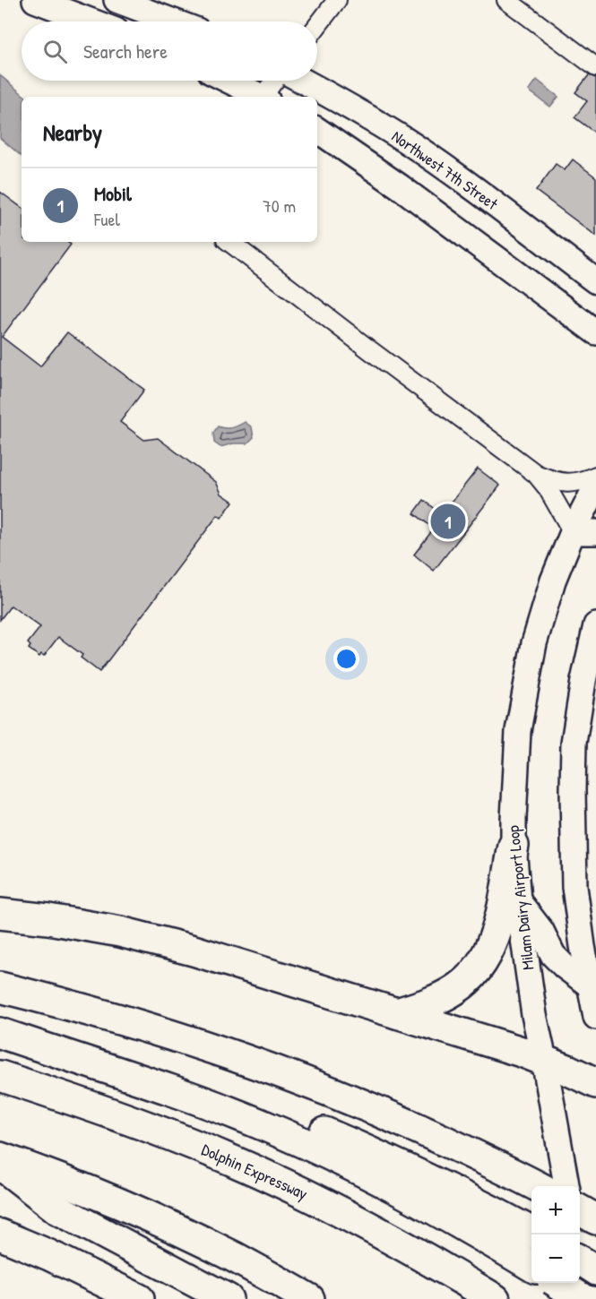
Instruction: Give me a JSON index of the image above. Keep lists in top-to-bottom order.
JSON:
{
  "streets": {
    "highway": ["Dolphin Expressway"],
    "main road": ["Northwest 7th Street", "Milam Dairy Airport Loop"]
  },
  "page": {
    "search": "Search here",
    "heading": "Nearby",
    "list": [
      {
        "mark": "1",
        "name": "Mobil",
        "note": "Fuel",
        "value": "70 m"
      }
    ],
    "pins": "1",
    "map_buttons": ["+", "−"]
  }
}
